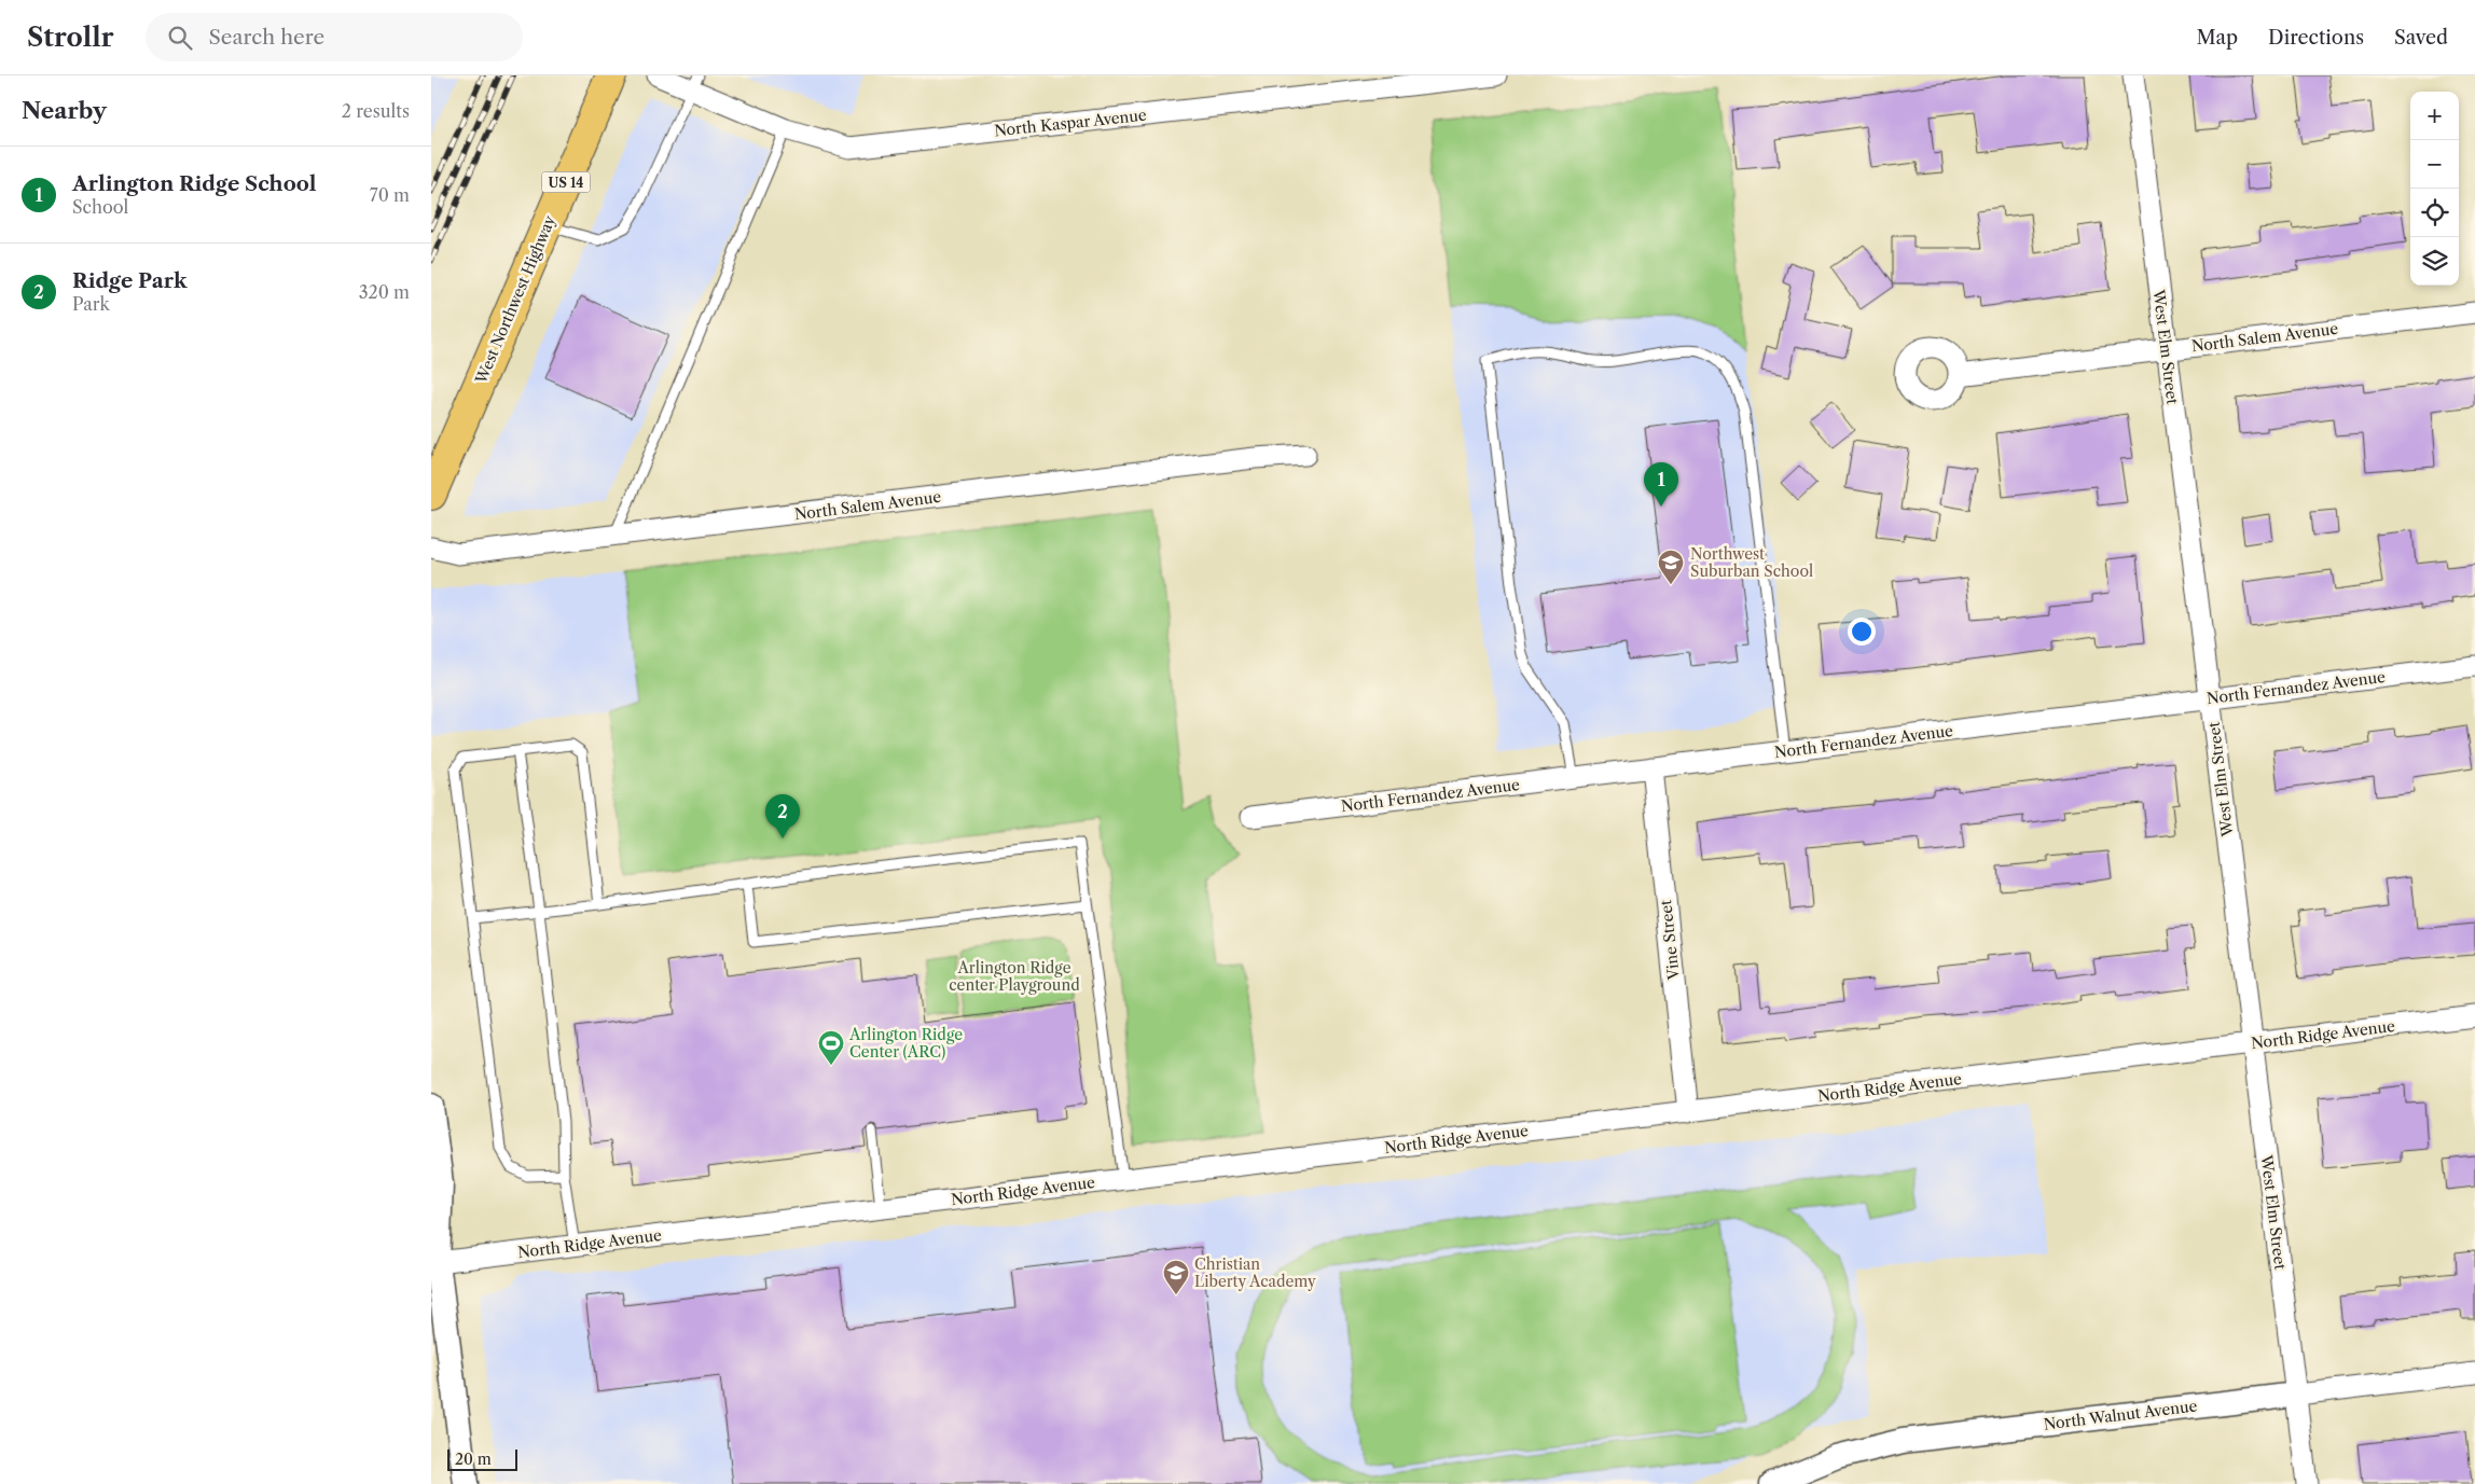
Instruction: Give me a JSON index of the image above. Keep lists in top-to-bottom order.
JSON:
{
  "streets": {
    "main road": ["US 14", "West Northwest Highway"],
    "street": [
      "North Kaspar Avenue",
      "North Salem Avenue",
      "West Elm Street",
      "North Fernandez Avenue",
      "Vine Street",
      "North Ridge Avenue",
      "North Walnut Avenue"
    ]
  },
  "crossings": [
    ["North Salem Avenue", "West Elm Street"],
    ["West Elm Street", "North Fernandez Avenue"],
    ["West Elm Street", "North Ridge Avenue"],
    ["West Elm Street", "North Walnut Avenue"],
    ["North Fernandez Avenue", "Vine Street"],
    ["Vine Street", "North Ridge Avenue"]
  ],
  "parks": ["Arlington Ridge center Playground"],
  "places": {
    "school or university": ["Northwest Suburban School", "Christian Liberty Academy"],
    "sports": ["Arlington Ridge Center (ARC)"]
  },
  "scale_bar": "20 m",
  "page": {
    "header": "Strollr",
    "search": "Search here",
    "nav": ["Map", "Directions", "Saved"],
    "heading": ["Nearby", "2 results"],
    "map_buttons": ["+", "−"],
    "list": [
      {
        "mark": "1",
        "name": "Arlington Ridge School",
        "note": "School",
        "value": "70 m"
      },
      {
        "mark": "2",
        "name": "Ridge Park",
        "note": "Park",
        "value": "320 m"
      }
    ],
    "pins": ["1", "2"],
    "scale": "20 m"
  }
}
